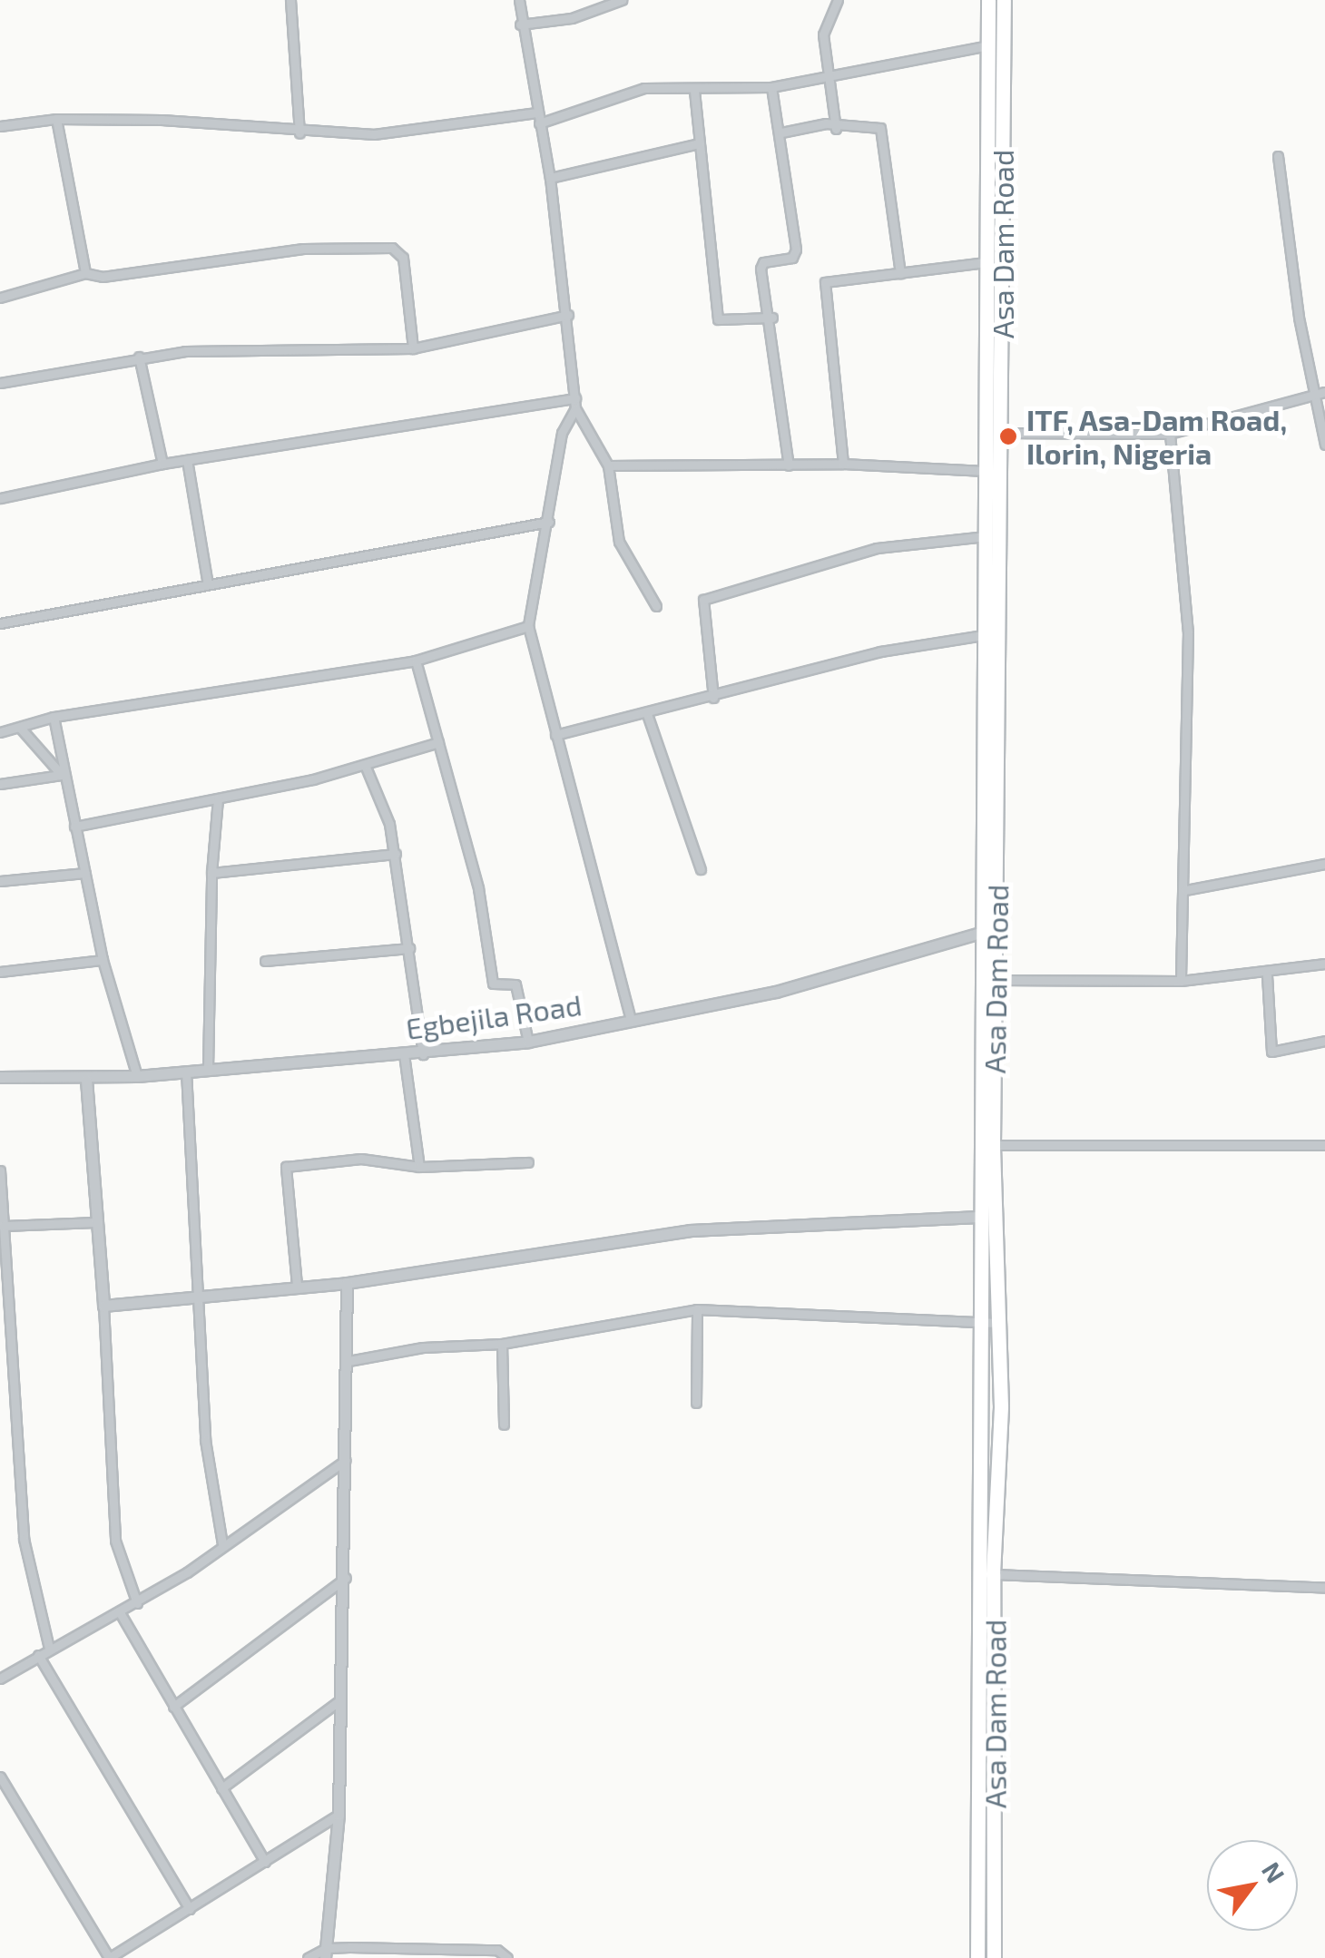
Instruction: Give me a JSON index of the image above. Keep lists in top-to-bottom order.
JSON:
{
  "streets": {
    "main road": ["Asa Dam Road"],
    "street": ["Egbejila Road"]
  },
  "crossings": [
    ["Asa Dam Road", "Egbejila Road"]
  ],
  "places": ["ITF, Asa-Dam Road, Ilorin, Nigeria"],
  "north": "top right"
}
